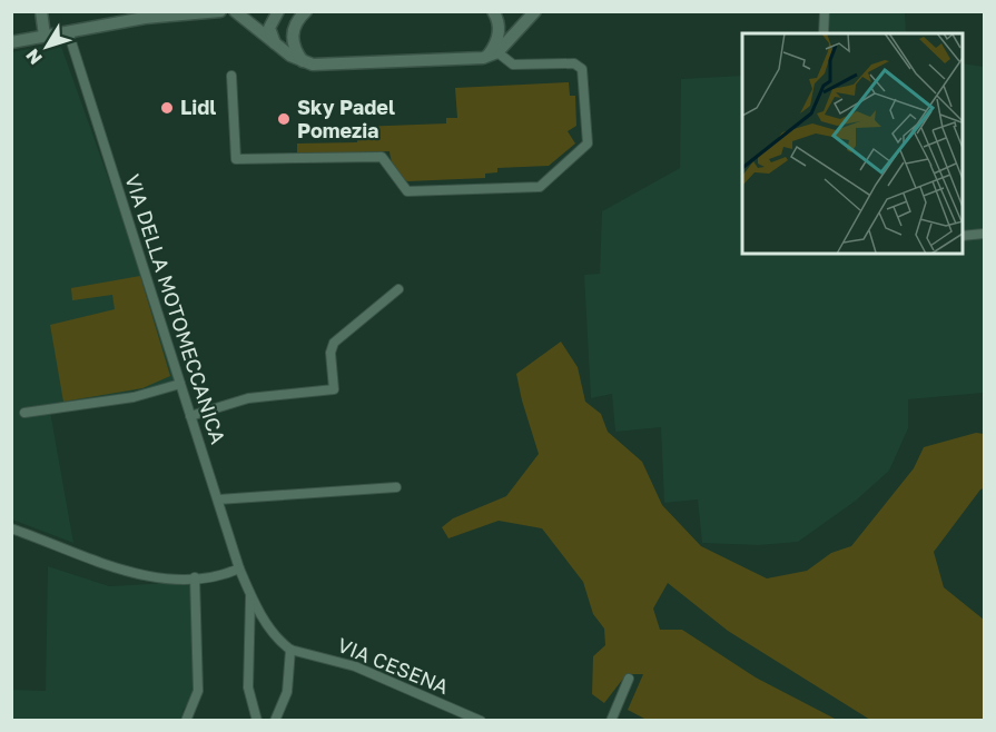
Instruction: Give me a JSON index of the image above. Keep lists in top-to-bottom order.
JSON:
{
  "streets": {
    "street": ["VIA DELLA MOTOMECCANICA", "VIA CESENA"]
  },
  "crossings": [
    ["VIA DELLA MOTOMECCANICA", "VIA CESENA"]
  ],
  "places": ["Lidl", "Sky Padel Pomezia"],
  "north": "bottom left"
}
